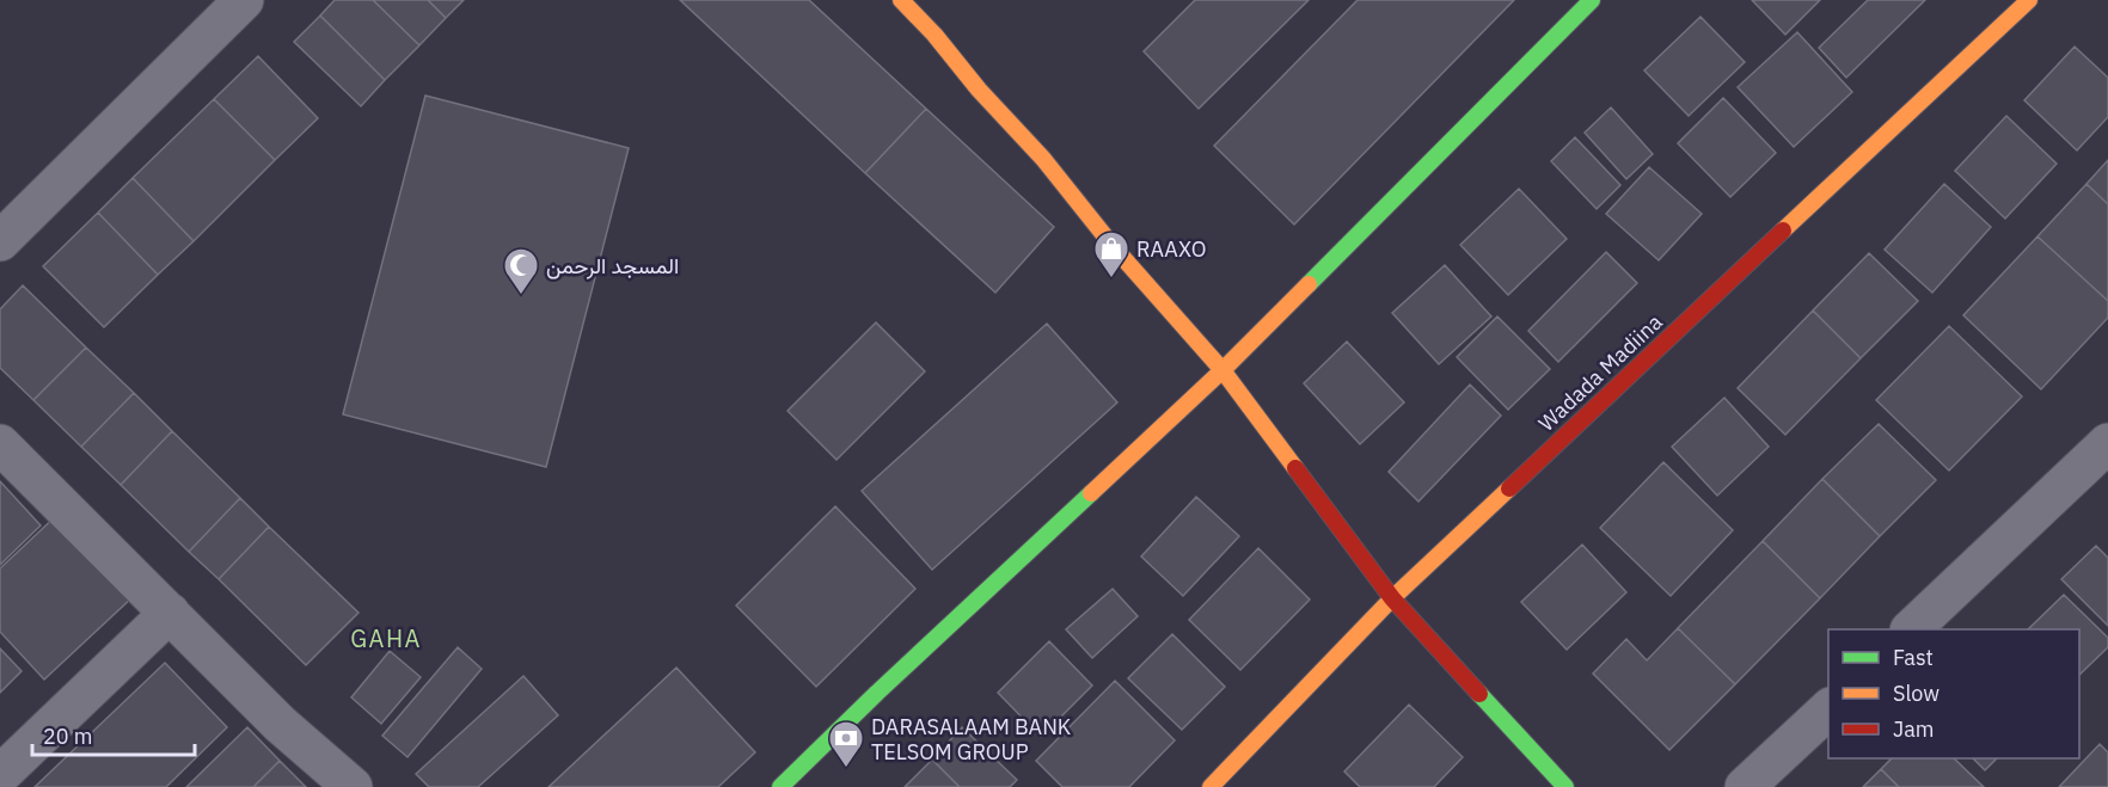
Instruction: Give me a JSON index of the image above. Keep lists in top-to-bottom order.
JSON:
{
  "streets": {
    "street": ["Wadada Madiina"]
  },
  "districts": ["GAHA"],
  "places": {
    "shop": ["RAAXO"],
    "mosque": ["المسجد الرحمن"],
    "bank": ["DARASALAAM BANK TELSOM GROUP"]
  },
  "legend": ["Fast", "Slow", "Jam"],
  "scale_bar": "20 m"
}
